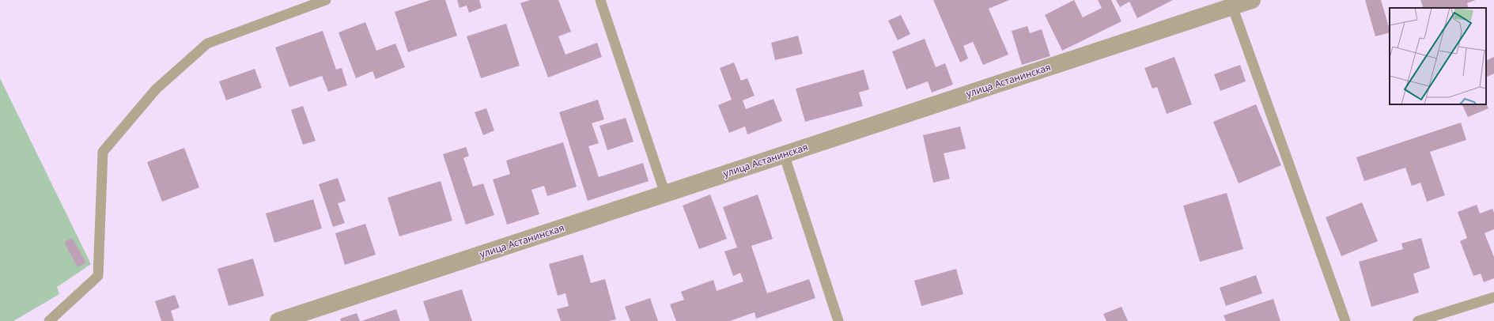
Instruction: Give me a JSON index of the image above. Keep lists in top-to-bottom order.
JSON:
{
  "streets": {
    "street": ["улица Астанинская"]
  }
}
